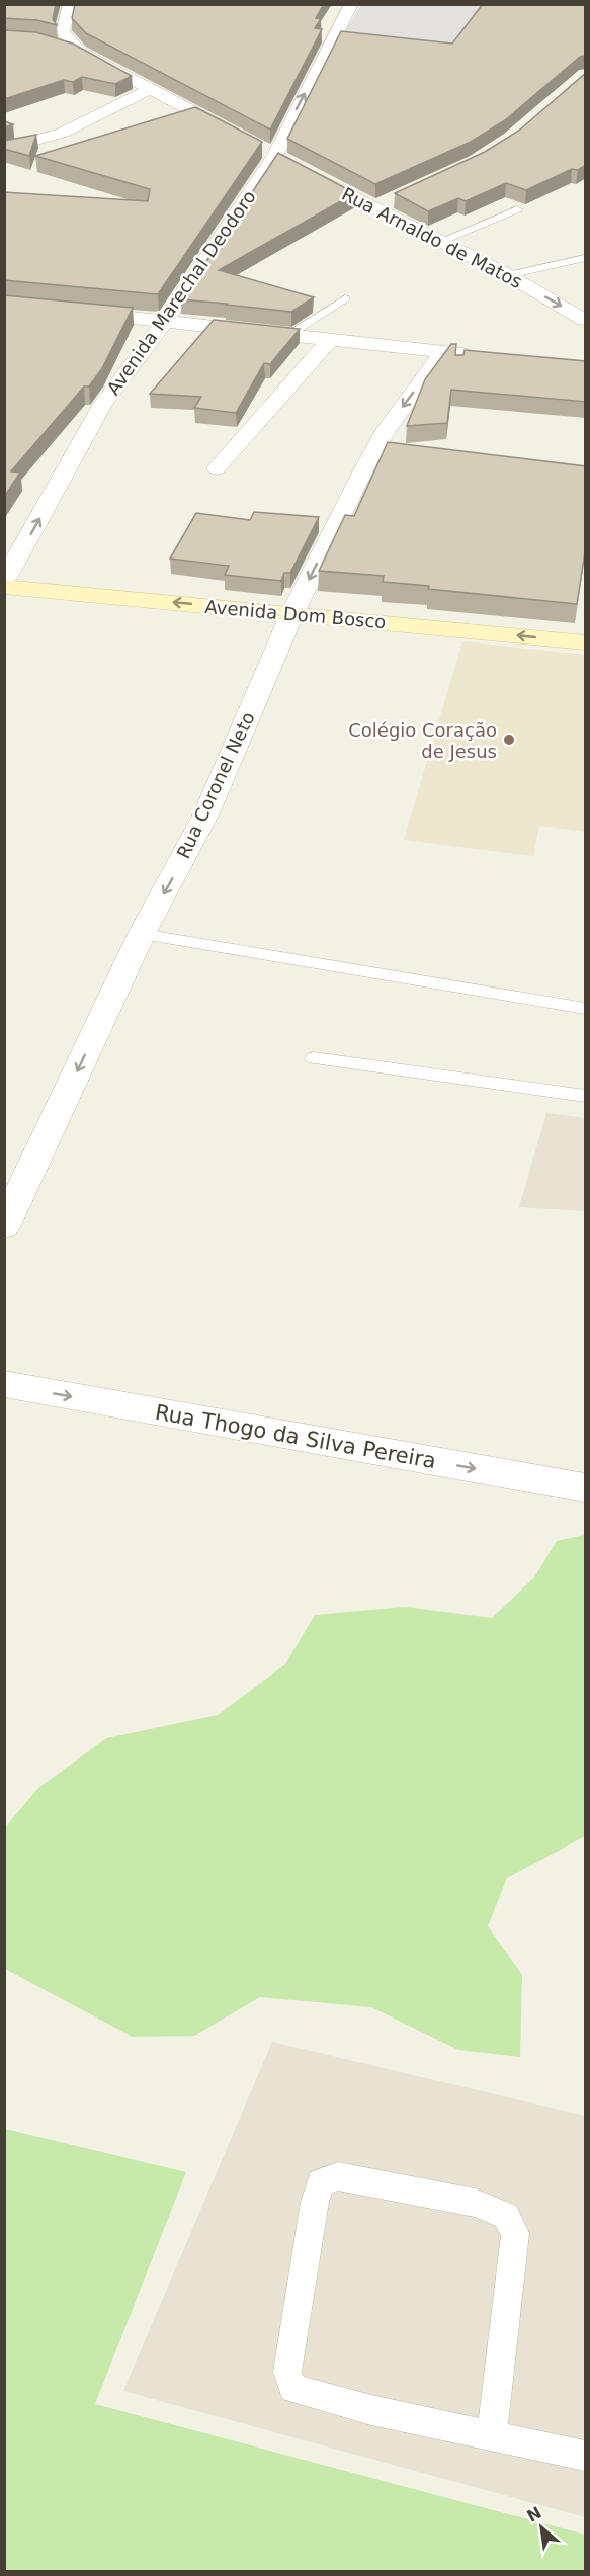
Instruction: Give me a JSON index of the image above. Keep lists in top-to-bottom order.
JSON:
{
  "streets": {
    "main road": ["Avenida Dom Bosco"],
    "street": [
      "Rua Arnaldo de Matos",
      "Avenida Marechal Deodoro",
      "Rua Coronel Neto",
      "Rua Thogo da Silva Pereira"
    ]
  },
  "crossings": [
    ["Rua Arnaldo de Matos", "Avenida Marechal Deodoro"],
    ["Avenida Dom Bosco", "Rua Coronel Neto"]
  ],
  "one_way": [
    "Avenida Marechal Deodoro",
    "Avenida Dom Bosco",
    "Rua Coronel Neto",
    "Rua Thogo da Silva Pereira"
  ],
  "places": ["Colégio Coração de Jesus"],
  "north": "top left"
}
